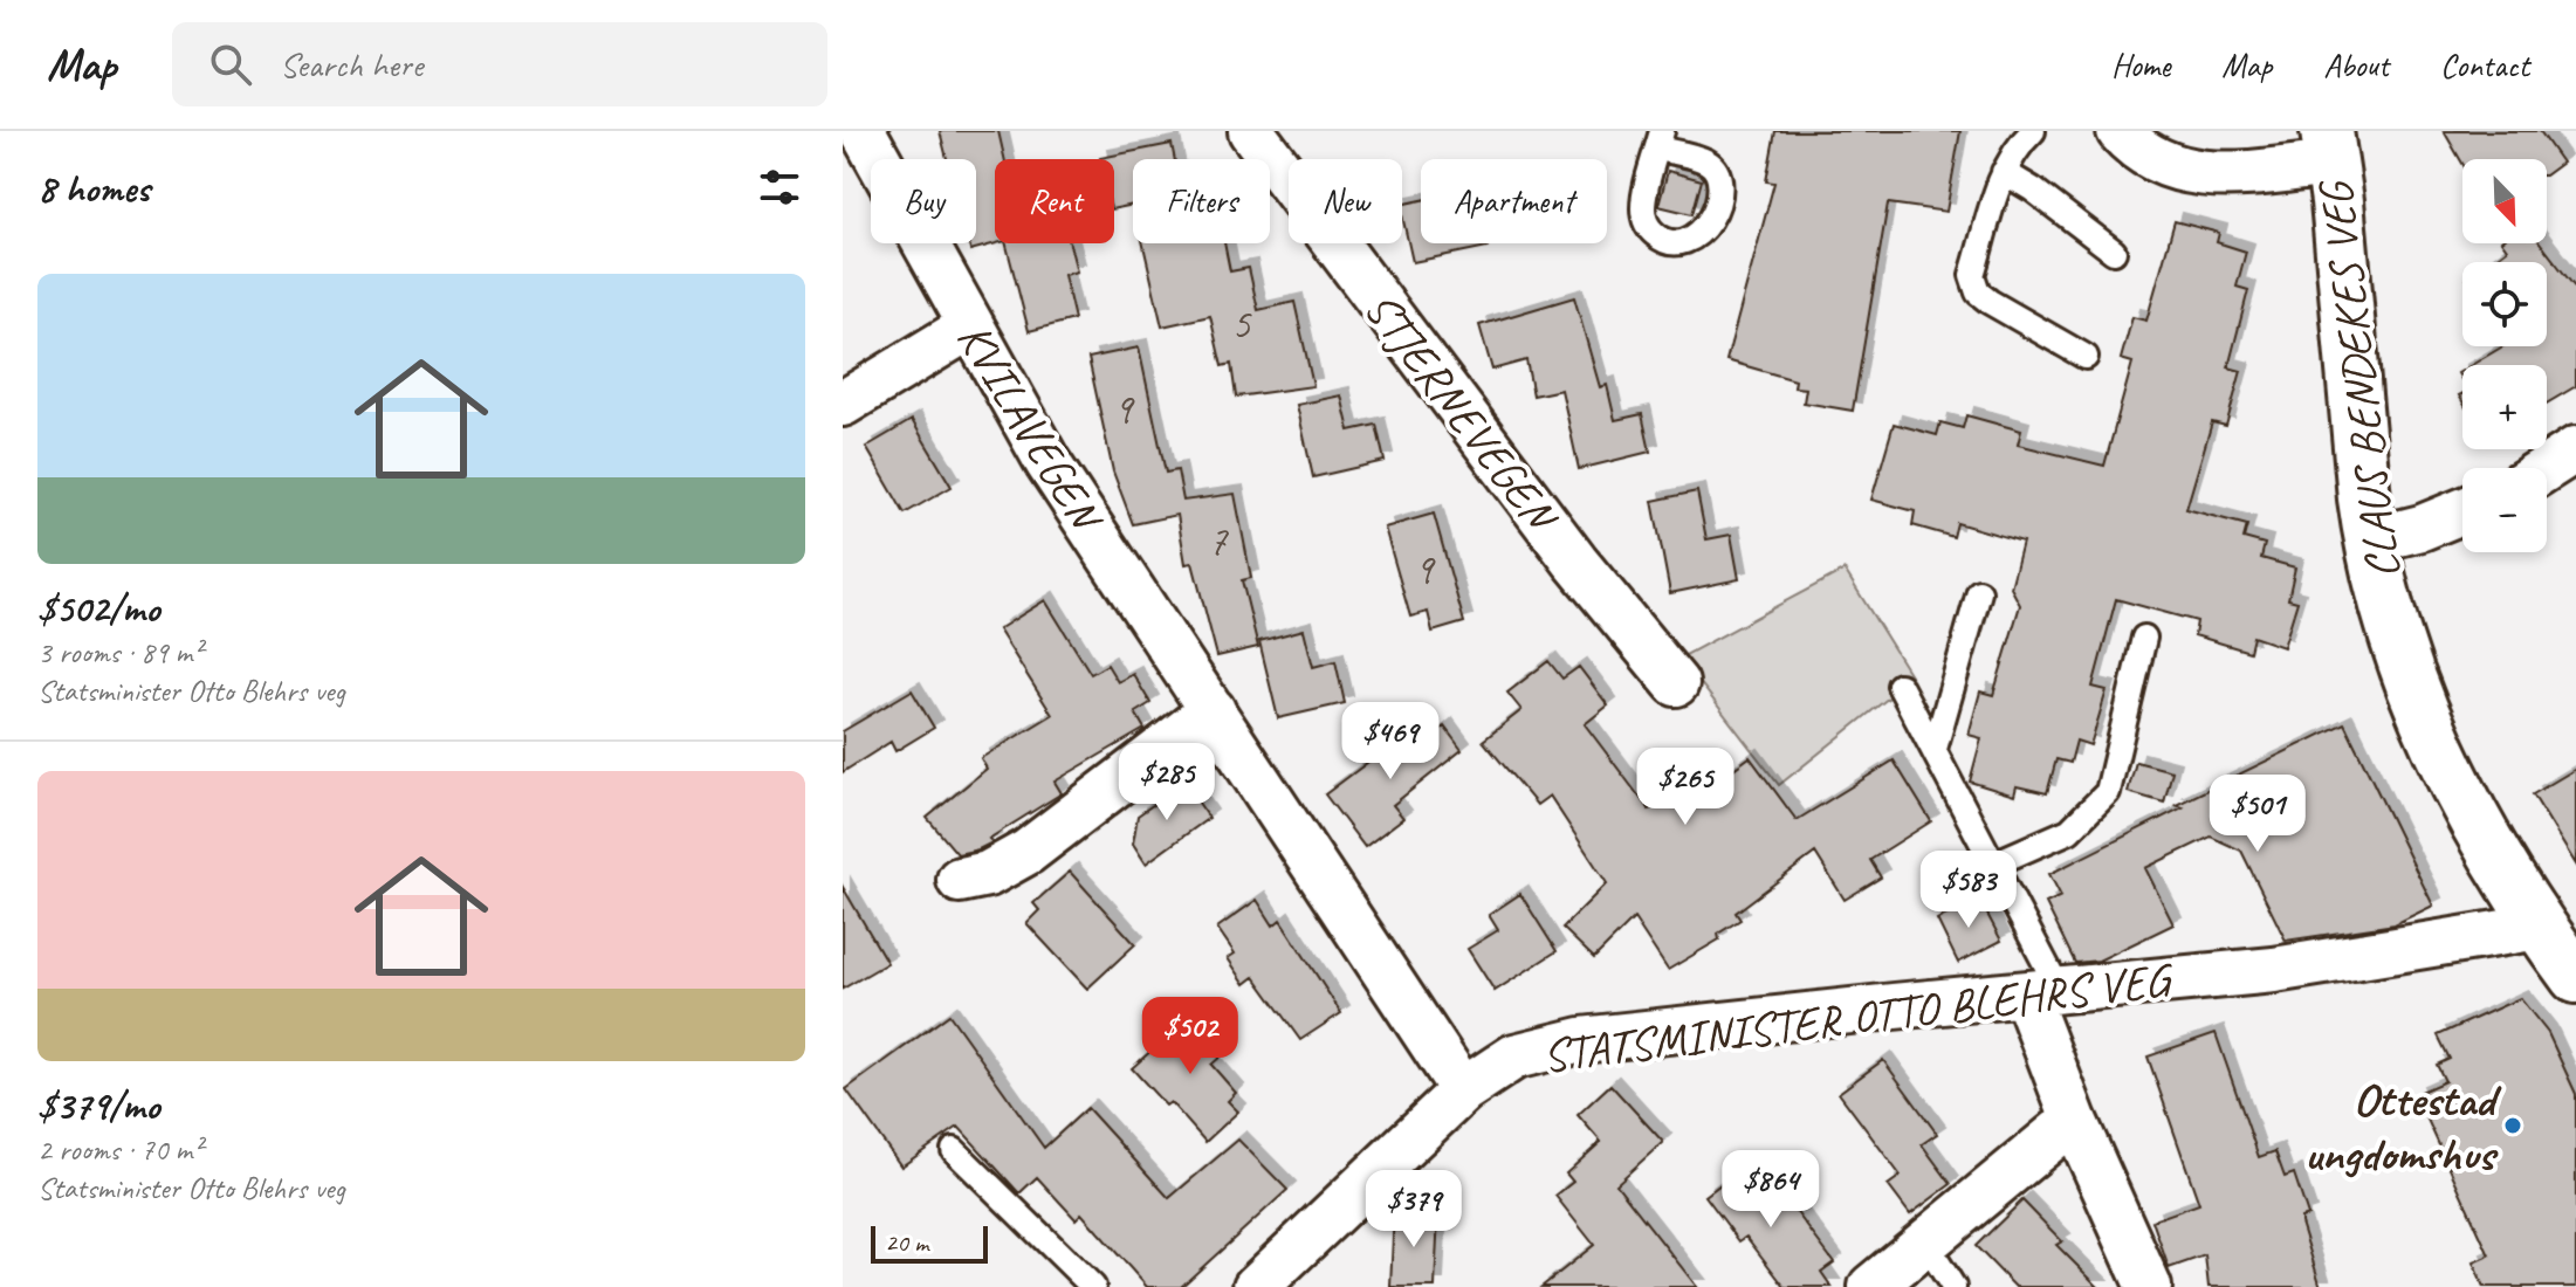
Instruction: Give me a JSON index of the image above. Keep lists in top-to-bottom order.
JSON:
{
  "streets": {
    "street": [
      "CLAUS BENDEKES VEG",
      "STJERNEVEGEN",
      "KVILAVEGEN",
      "STATSMINISTER OTTO BLEHRS VEG"
    ]
  },
  "crossings": [
    ["CLAUS BENDEKES VEG", "STATSMINISTER OTTO BLEHRS VEG"],
    ["KVILAVEGEN", "STATSMINISTER OTTO BLEHRS VEG"]
  ],
  "places": ["Ottestad ungdomshus"],
  "house_numbers": [
    "5",
    "9",
    "7",
    "9"
  ],
  "scale_bar": "20 m",
  "north": "bottom right",
  "page": {
    "header": "Map",
    "search": "Search here",
    "nav": [
      "Home",
      "Map",
      "About",
      "Contact"
    ],
    "heading": "8 homes",
    "map_buttons": ["+", "−"],
    "chip": [
      "Buy",
      "Rent",
      "Filters",
      "New",
      "Apartment"
    ],
    "list": [
      {
        "name": "$502/mo",
        "note": "3 rooms · 89 m² · Statsminister Otto Blehrs veg"
      },
      {
        "name": "$379/mo",
        "note": "2 rooms · 70 m² · Statsminister Otto Blehrs veg"
      }
    ],
    "price": [
      "$469",
      "$285",
      "$265",
      "$501",
      "$583",
      "$502",
      "$864",
      "$379"
    ],
    "scale": "20 m"
  }
}
